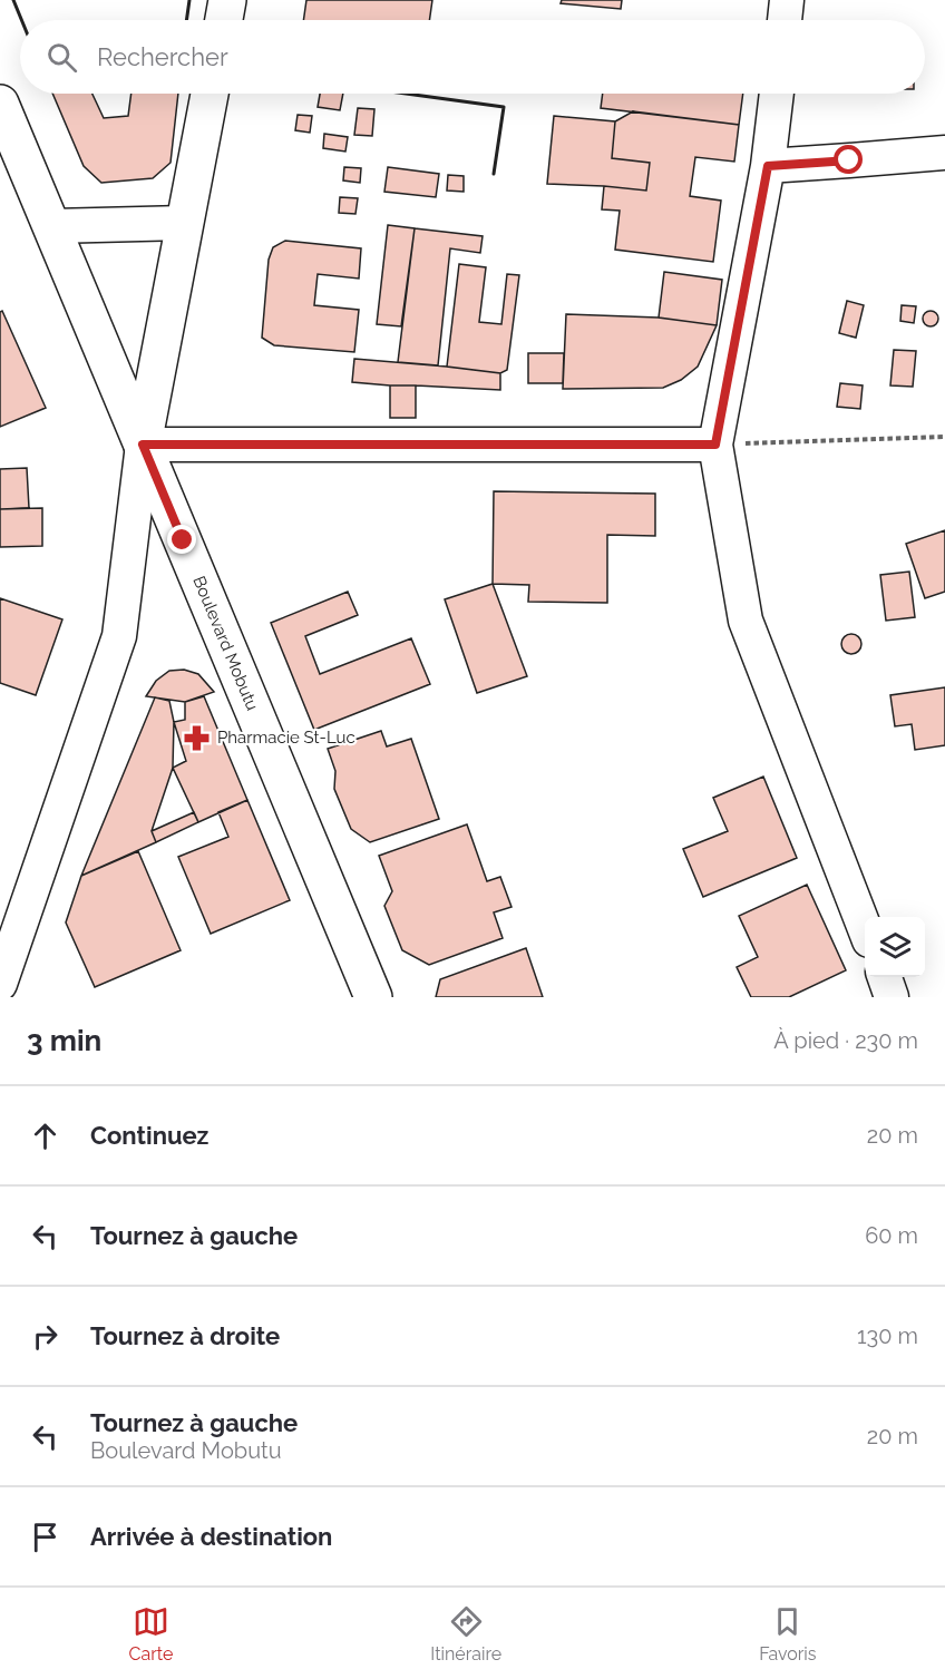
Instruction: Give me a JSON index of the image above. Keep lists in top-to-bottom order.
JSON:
{
  "streets": {
    "main road": ["Boulevard Mobutu"]
  },
  "places": {
    "pharmacy": ["Pharmacie St-Luc"]
  },
  "page": {
    "search": "Rechercher",
    "heading": ["3 min", "À pied · 230 m"],
    "list": [
      ["Continuez", "20 m"],
      ["Tournez à gauche", "60 m"],
      ["Tournez à droite", "130 m"],
      ["Tournez à gauche", "Boulevard Mobutu", "20 m"],
      "Arrivée à destination"
    ],
    "nav": ["Carte", "Itinéraire", "Favoris"]
  }
}
